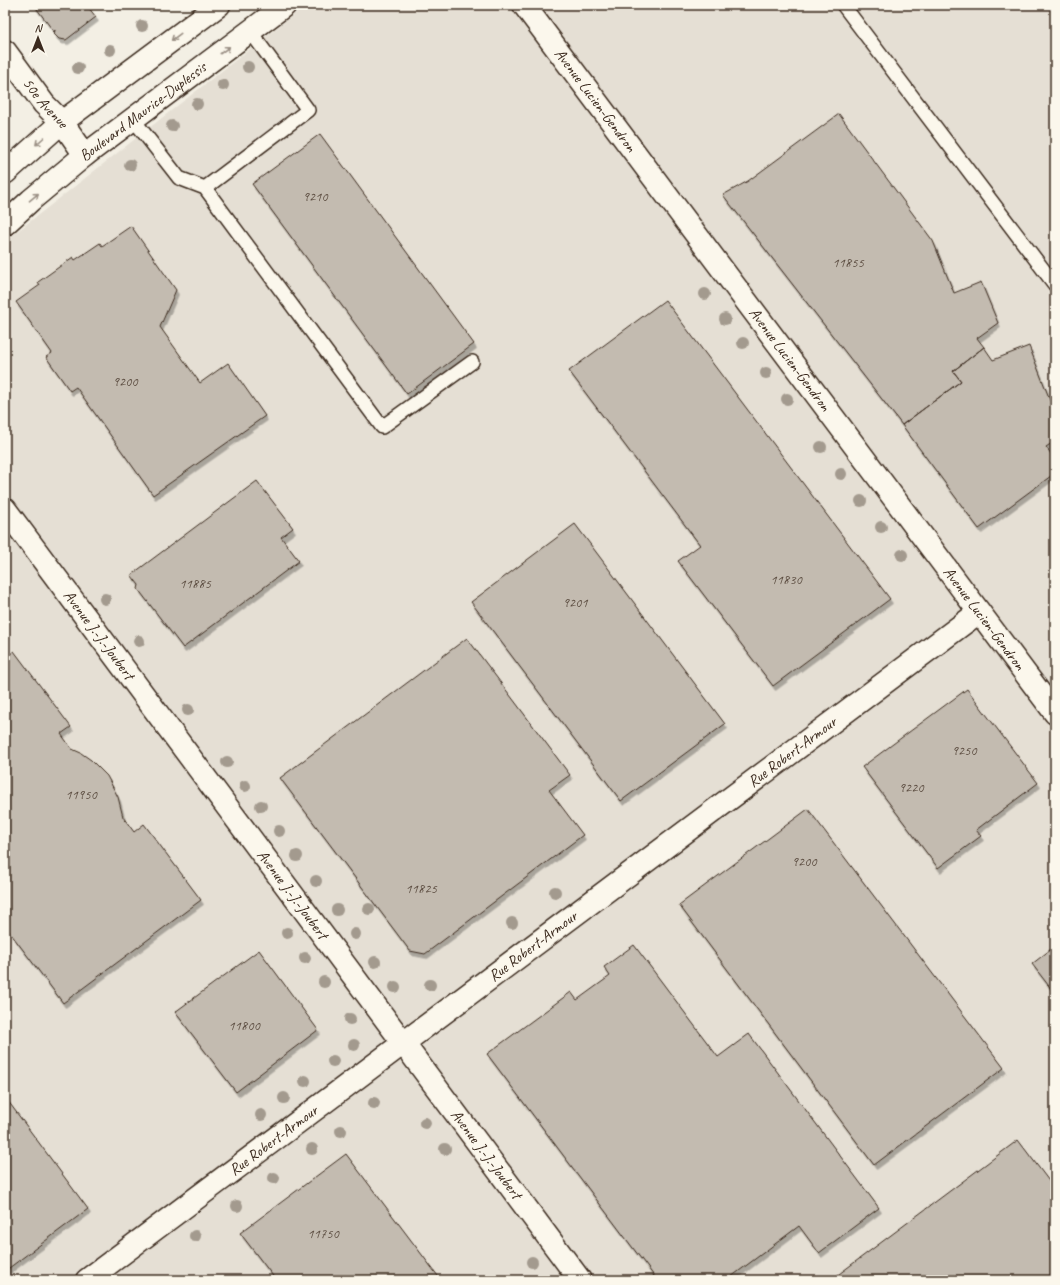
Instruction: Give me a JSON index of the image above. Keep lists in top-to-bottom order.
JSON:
{
  "streets": {
    "street": [
      "Avenue Lucien-Gendron",
      "50e Avenue",
      "Boulevard Maurice-Duplessis",
      "Avenue J.-J.-Joubert",
      "Rue Robert-Armour"
    ]
  },
  "crossings": [
    ["Avenue Lucien-Gendron", "Rue Robert-Armour"],
    ["50e Avenue", "Boulevard Maurice-Duplessis"],
    ["Avenue J.-J.-Joubert", "Rue Robert-Armour"]
  ],
  "house_numbers": [
    "9210",
    "11855",
    "9200",
    "11830",
    "11885",
    "9201",
    "9250",
    "9220",
    "11950",
    "9200",
    "11825",
    "11800",
    "11750"
  ],
  "north": "top"
}
